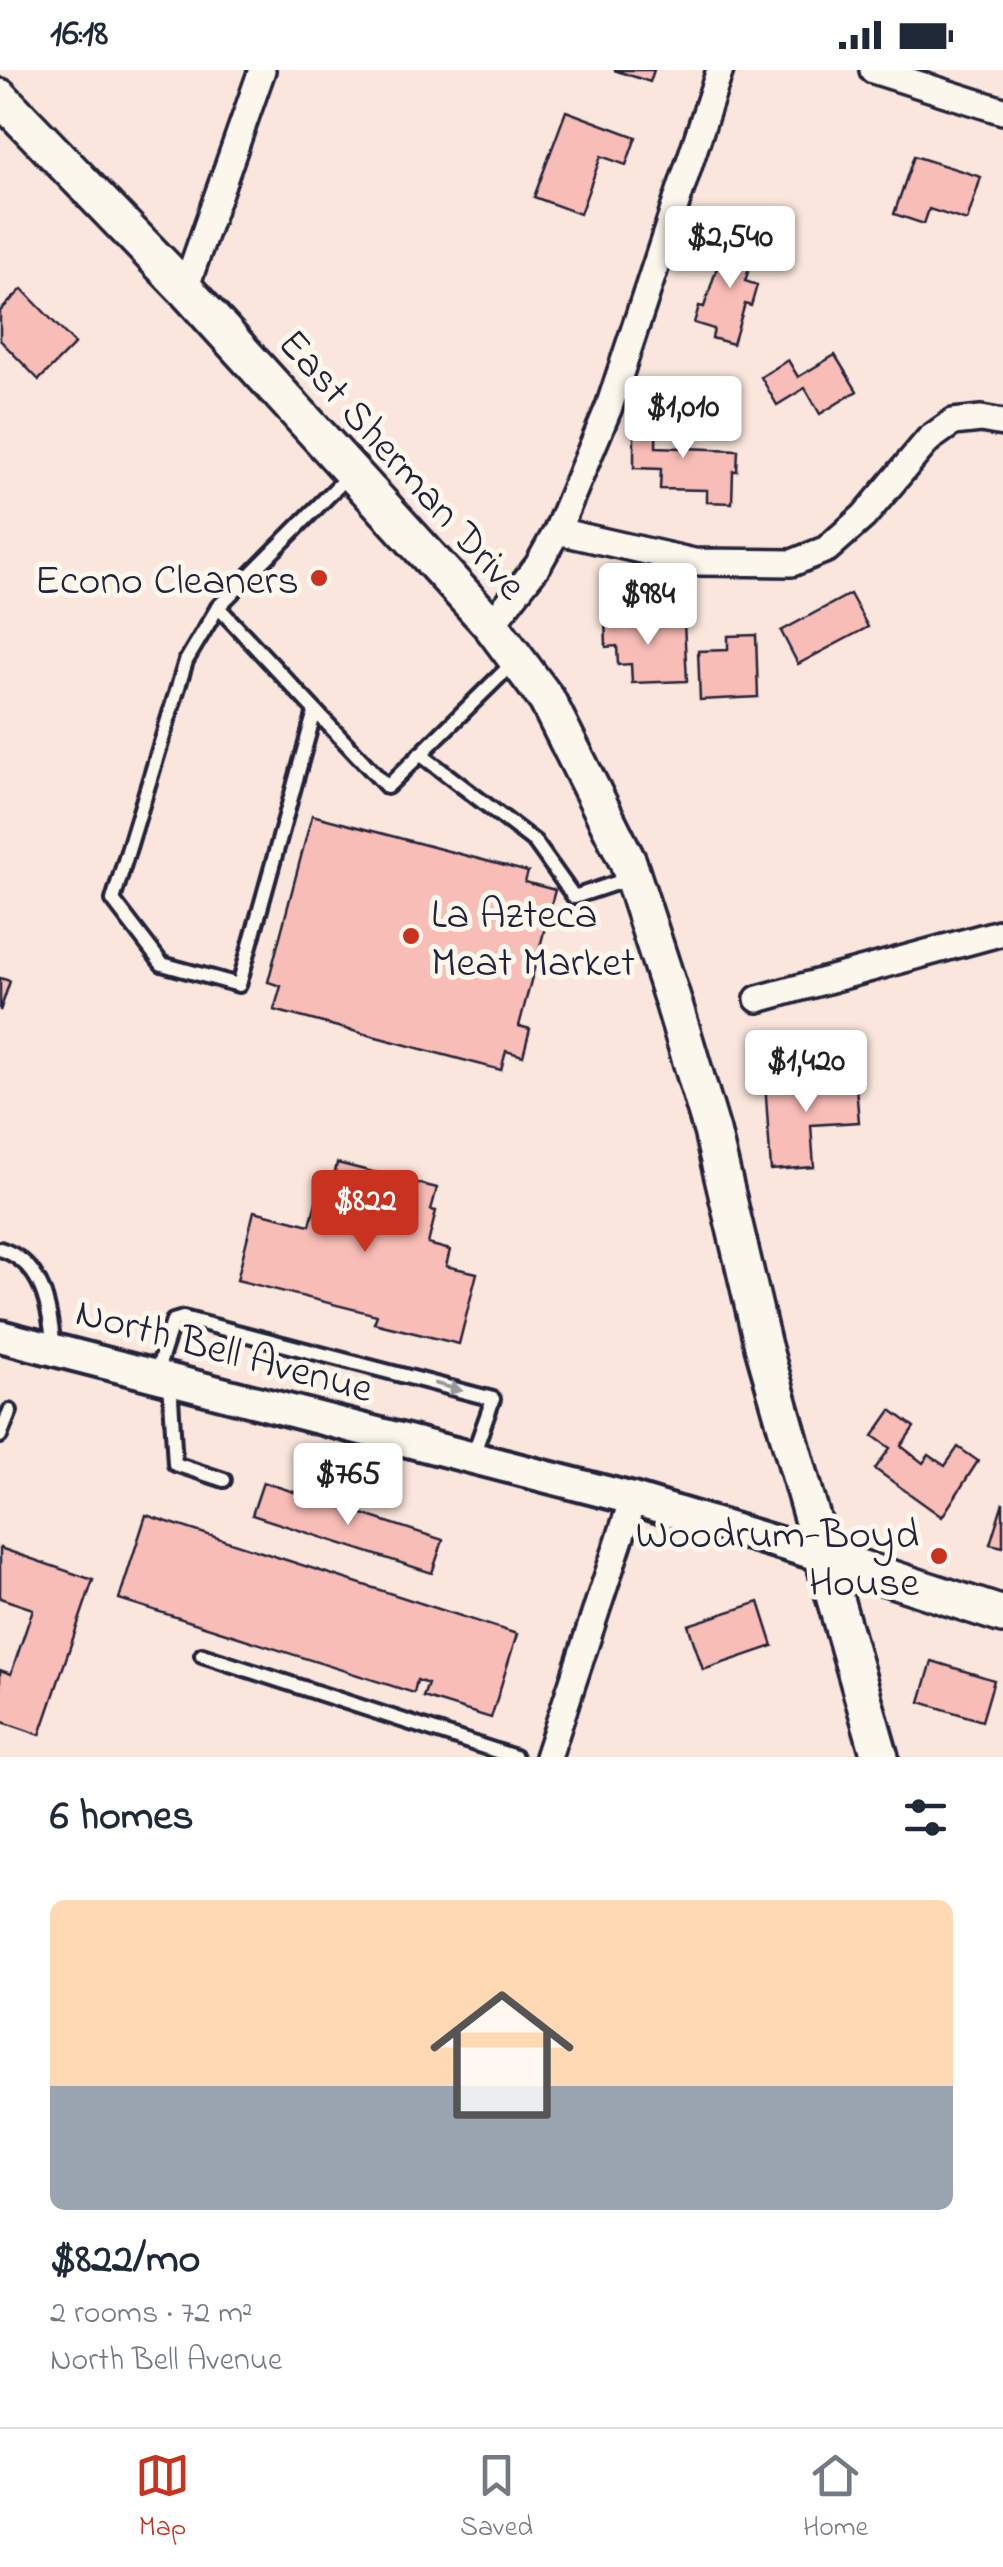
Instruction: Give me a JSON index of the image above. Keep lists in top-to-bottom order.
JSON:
{
  "streets": {
    "main road": ["East Sherman Drive", "North Bell Avenue"]
  },
  "crossings": [
    ["East Sherman Drive", "North Bell Avenue"]
  ],
  "places": ["Econo Cleaners", "La Azteca Meat Market", "Woodrum-Boyd House"],
  "page": {
    "status": "16:18",
    "price": [
      "$2,540",
      "$1,010",
      "$984",
      "$1,420",
      "$822",
      "$765"
    ],
    "heading": "6 homes",
    "list": [
      {
        "name": "$822/mo",
        "note": "2 rooms · 72 m² · North Bell Avenue"
      }
    ],
    "tabs": ["Map", "Saved", "Home"]
  }
}
